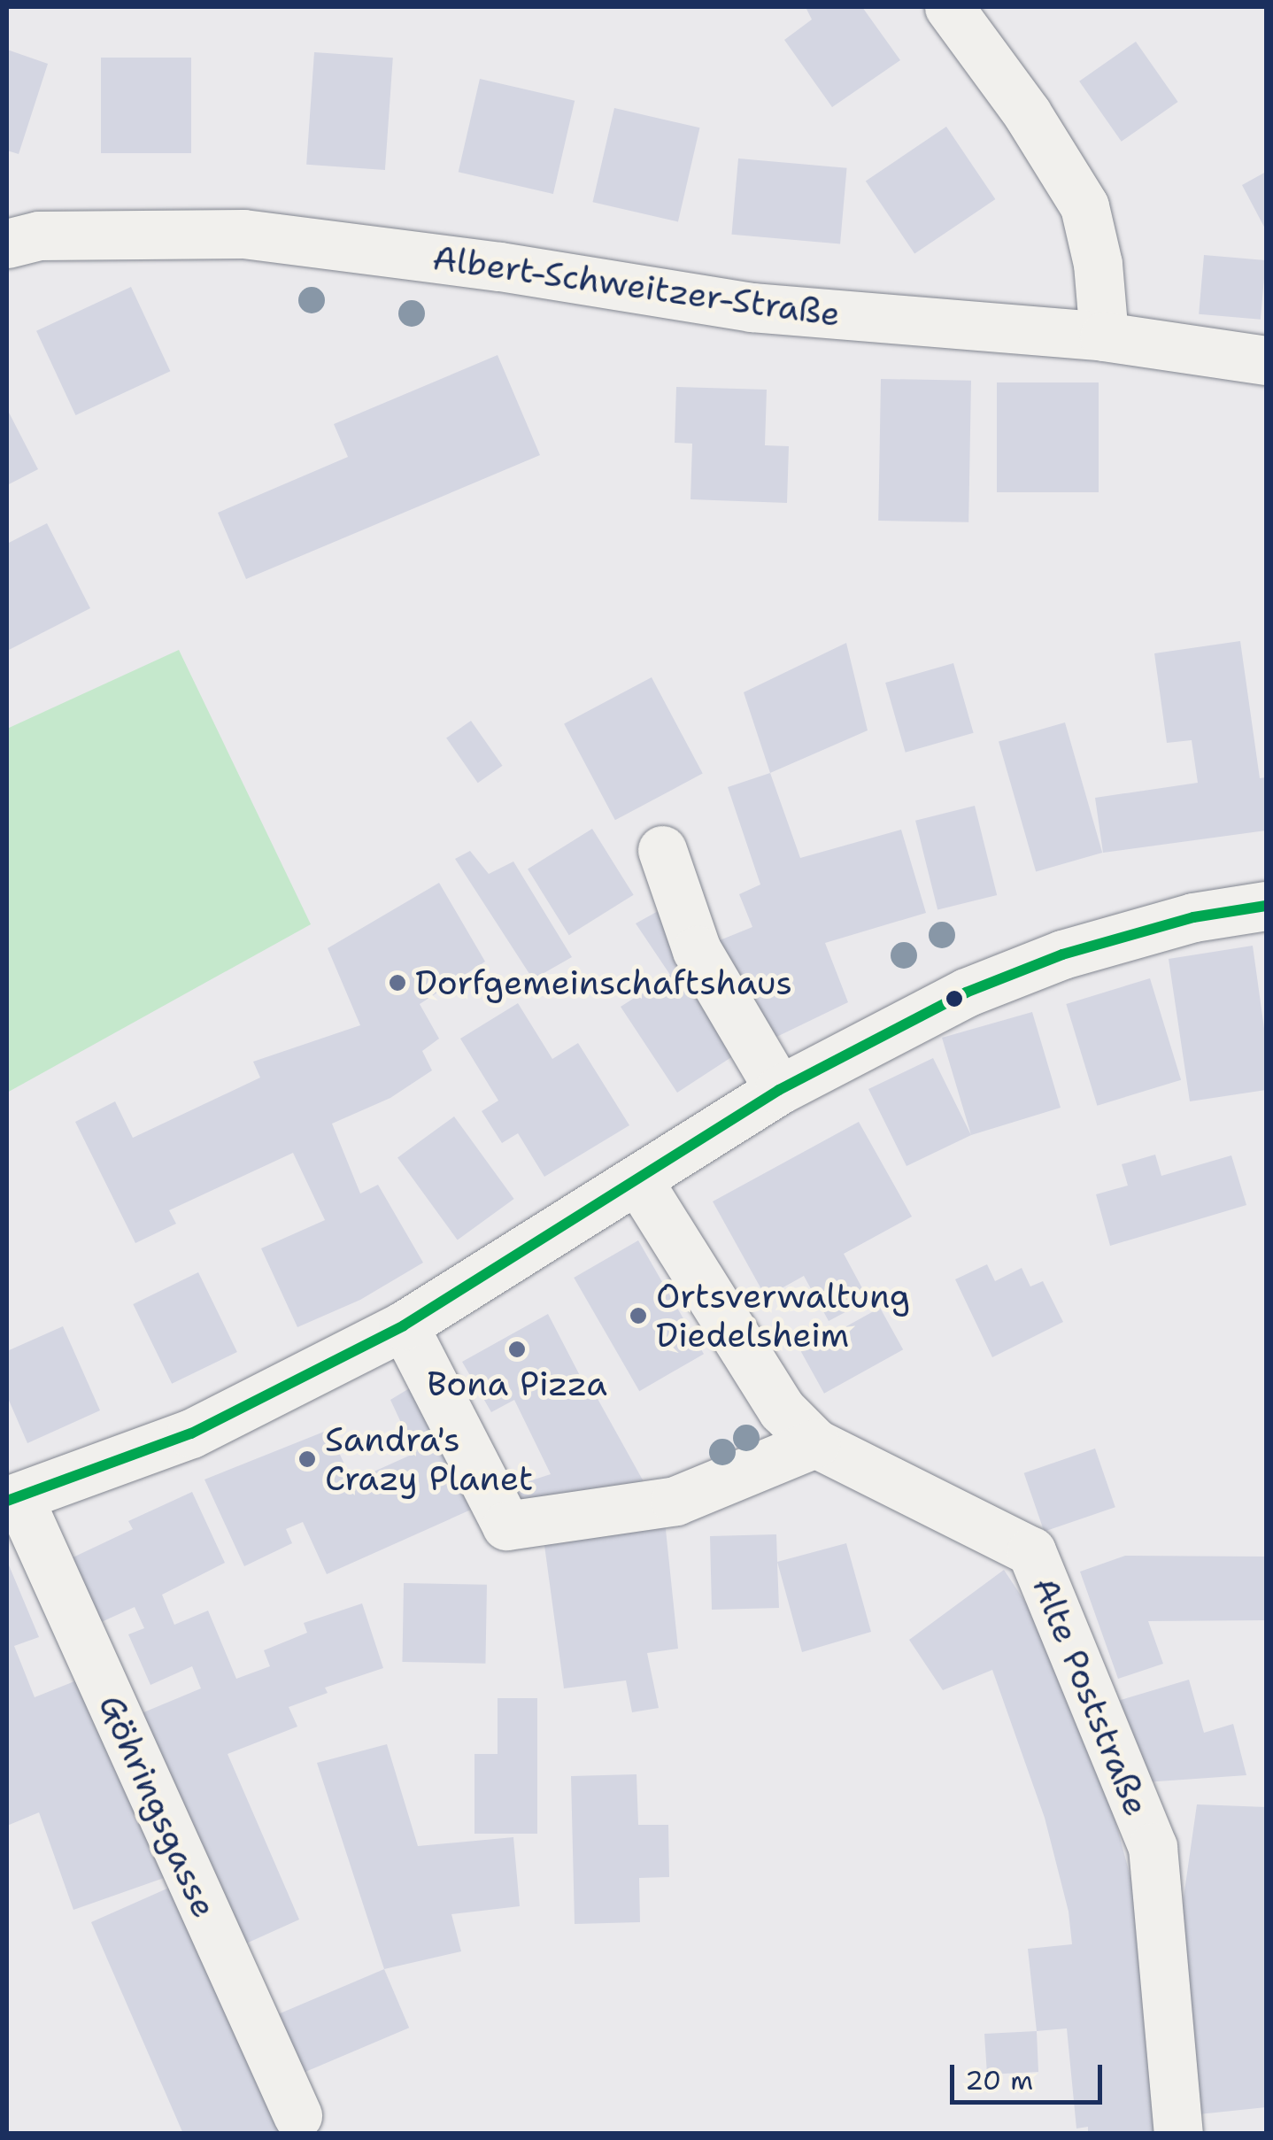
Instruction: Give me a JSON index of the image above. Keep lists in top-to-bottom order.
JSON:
{
  "streets": {
    "street": ["Albert-Schweitzer-Straße", "Alte Poststraße", "Göhringsgasse"]
  },
  "places": [
    "Dorfgemeinschaftshaus",
    "Ortsverwaltung Diedelsheim",
    "Bona Pizza",
    "Sandra's Crazy Planet"
  ],
  "scale_bar": "20 m"
}
